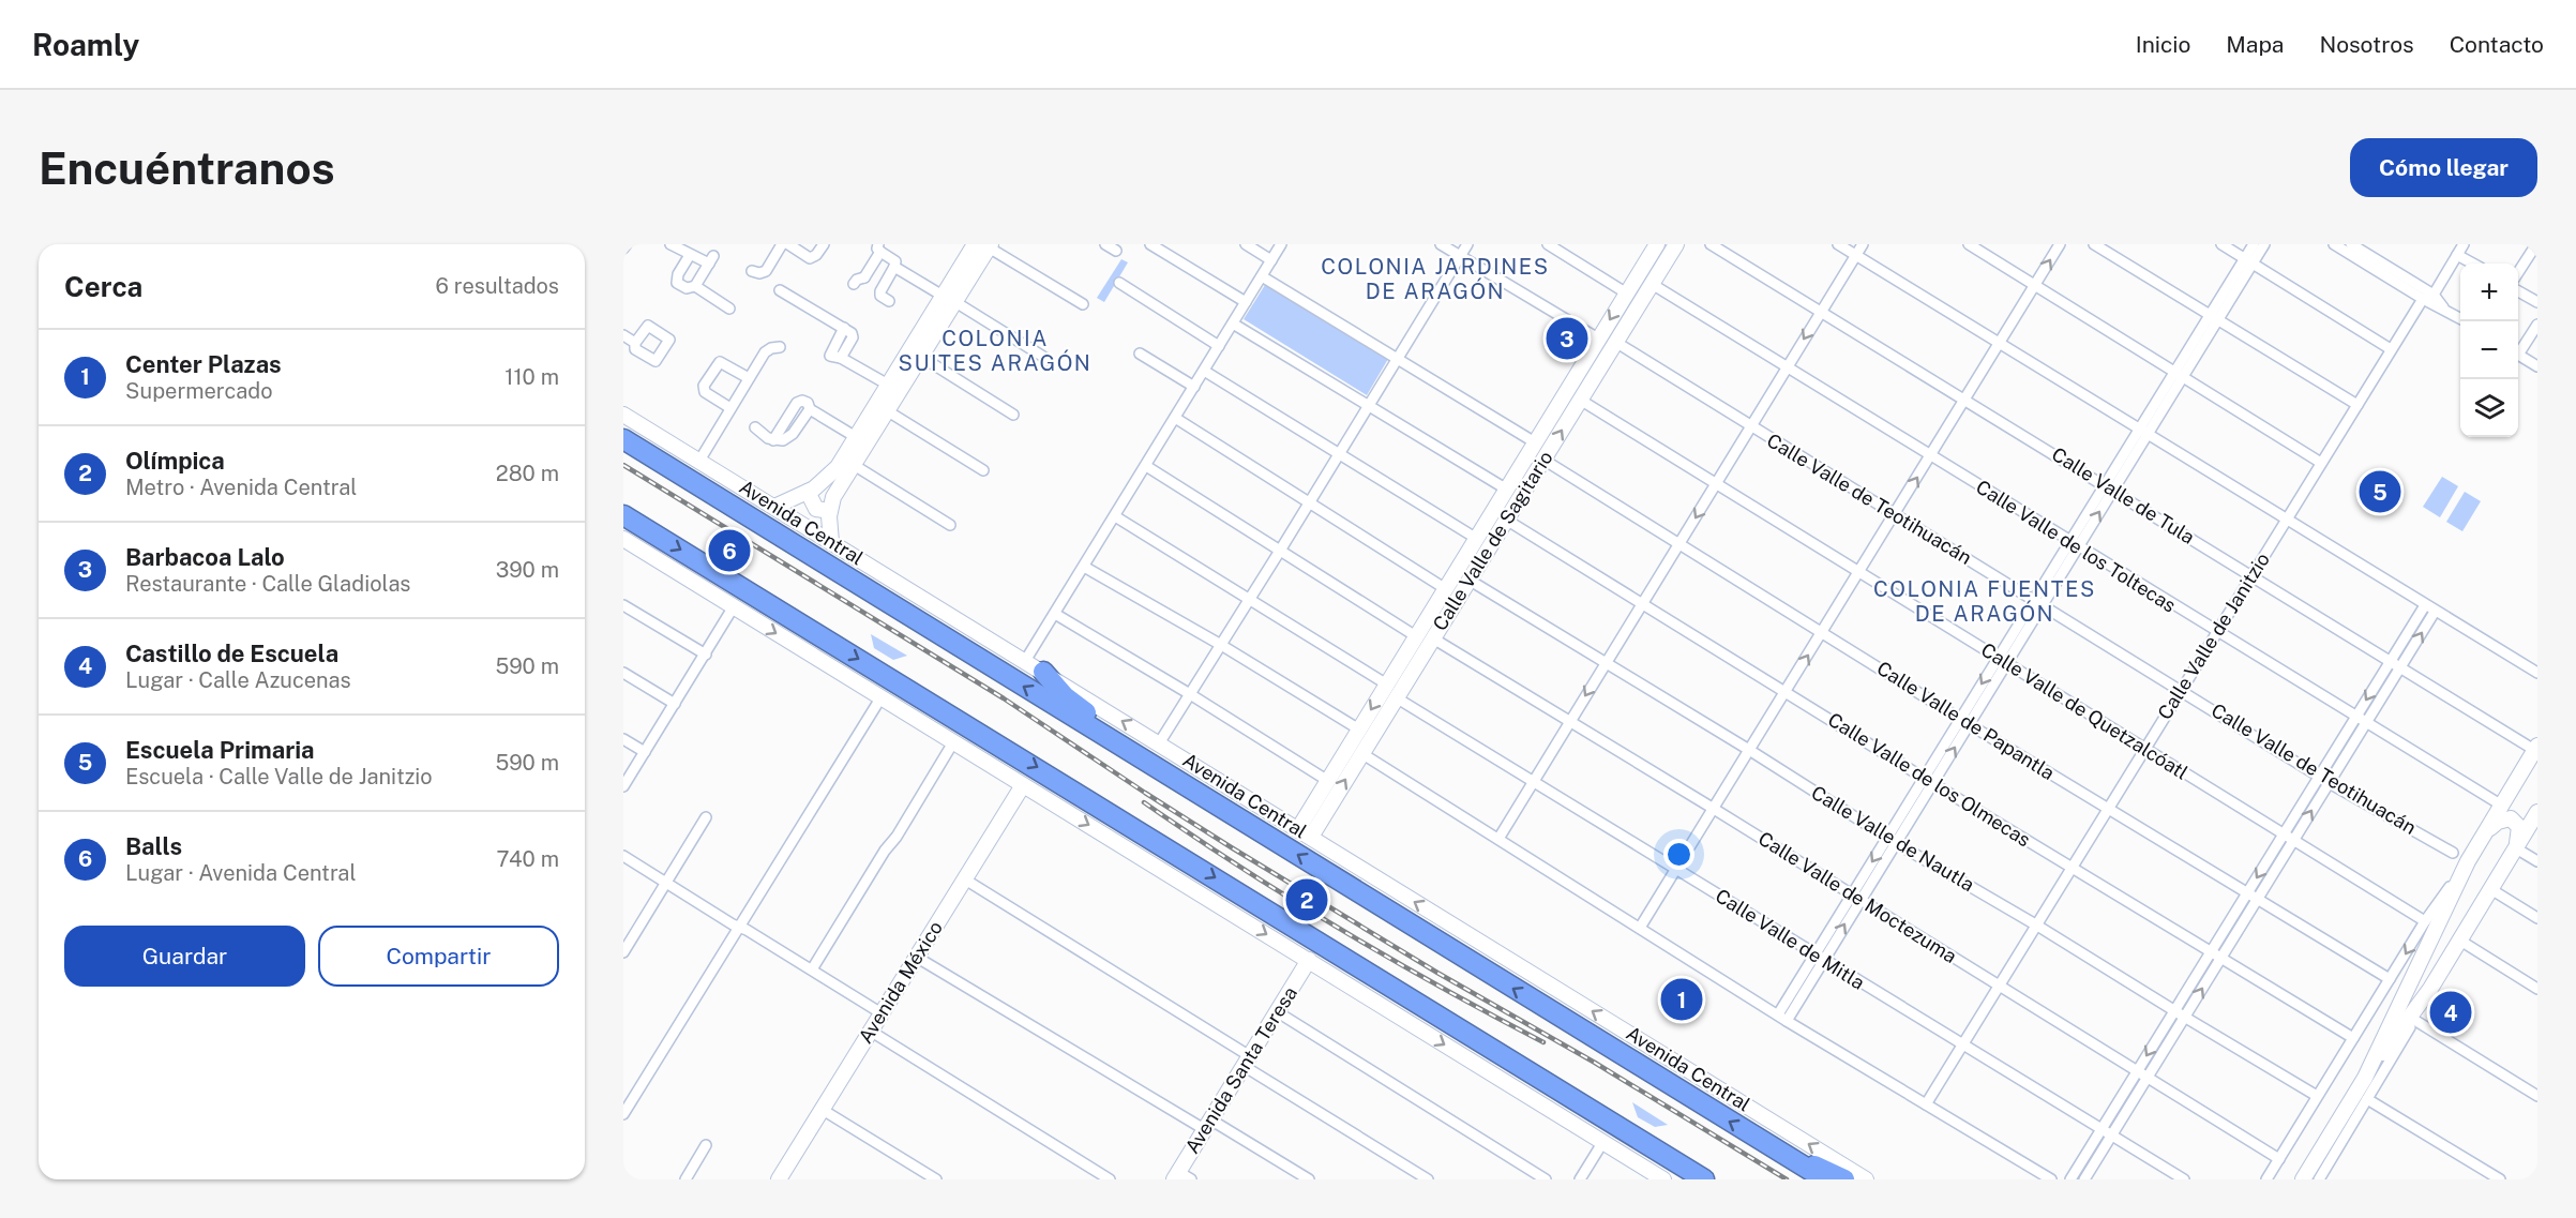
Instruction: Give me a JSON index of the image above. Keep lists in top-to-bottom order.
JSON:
{
  "streets": {
    "highway": ["Avenida Central"],
    "street": [
      "Calle Valle de Tula",
      "Calle Valle de Teotihuacán",
      "Calle Valle de Sagitario",
      "Calle Valle de los Toltecas",
      "Calle Valle de Janitzio",
      "Calle Valle de Quetzalcóatl",
      "Calle Valle de Papantla",
      "Calle Valle de los Olmecas",
      "Calle Valle de Nautla",
      "Calle Valle de Moctezuma",
      "Calle Valle de Mitla",
      "Avenida México",
      "Avenida Santa Teresa"
    ]
  },
  "crossings": [
    ["Calle Valle de Tula", "Calle Valle de Janitzio"],
    ["Calle Valle de Teotihuacán", "Calle Valle de Sagitario"],
    ["Calle Valle de Teotihuacán", "Calle Valle de Janitzio"],
    ["Avenida Central", "Calle Valle de Sagitario"],
    ["Calle Valle de Sagitario", "Calle Valle de los Toltecas"],
    ["Calle Valle de Sagitario", "Calle Valle de Quetzalcóatl"],
    ["Calle Valle de Sagitario", "Calle Valle de Papantla"],
    ["Calle Valle de Sagitario", "Calle Valle de los Olmecas"],
    ["Calle Valle de Sagitario", "Calle Valle de Nautla"],
    ["Calle Valle de Sagitario", "Calle Valle de Moctezuma"],
    ["Calle Valle de Sagitario", "Calle Valle de Mitla"],
    ["Calle Valle de los Toltecas", "Calle Valle de Janitzio"],
    ["Calle Valle de Janitzio", "Calle Valle de Quetzalcóatl"],
    ["Calle Valle de Janitzio", "Calle Valle de Papantla"],
    ["Calle Valle de Janitzio", "Calle Valle de los Olmecas"],
    ["Calle Valle de Janitzio", "Calle Valle de Nautla"],
    ["Calle Valle de Janitzio", "Calle Valle de Moctezuma"],
    ["Calle Valle de Janitzio", "Calle Valle de Mitla"]
  ],
  "districts": ["COLONIA JARDINES DE ARAGÓN", "COLONIA SUITES ARAGÓN", "COLONIA FUENTES DE ARAGÓN"],
  "page": {
    "header": "Roamly",
    "nav": [
      "Inicio",
      "Mapa",
      "Nosotros",
      "Contacto"
    ],
    "buttons": [
      "Cómo llegar",
      ["Guardar", "Compartir"]
    ],
    "title": "Encuéntranos",
    "heading": ["Cerca", "6 resultados"],
    "map_buttons": ["+", "−"],
    "pins": [
      "3",
      "5",
      "6",
      "2",
      "1",
      "4"
    ],
    "list": [
      {
        "mark": "1",
        "name": "Center Plazas",
        "note": "Supermercado",
        "value": "110 m"
      },
      {
        "mark": "2",
        "name": "Olímpica",
        "note": "Metro · Avenida Central",
        "value": "280 m"
      },
      {
        "mark": "3",
        "name": "Barbacoa Lalo",
        "note": "Restaurante · Calle Gladiolas",
        "value": "390 m"
      },
      {
        "mark": "4",
        "name": "Castillo de Escuela",
        "note": "Lugar · Calle Azucenas",
        "value": "590 m"
      },
      {
        "mark": "5",
        "name": "Escuela Primaria",
        "note": "Escuela · Calle Valle de Janitzio",
        "value": "590 m"
      },
      {
        "mark": "6",
        "name": "Balls",
        "note": "Lugar · Avenida Central",
        "value": "740 m"
      }
    ]
  }
}
